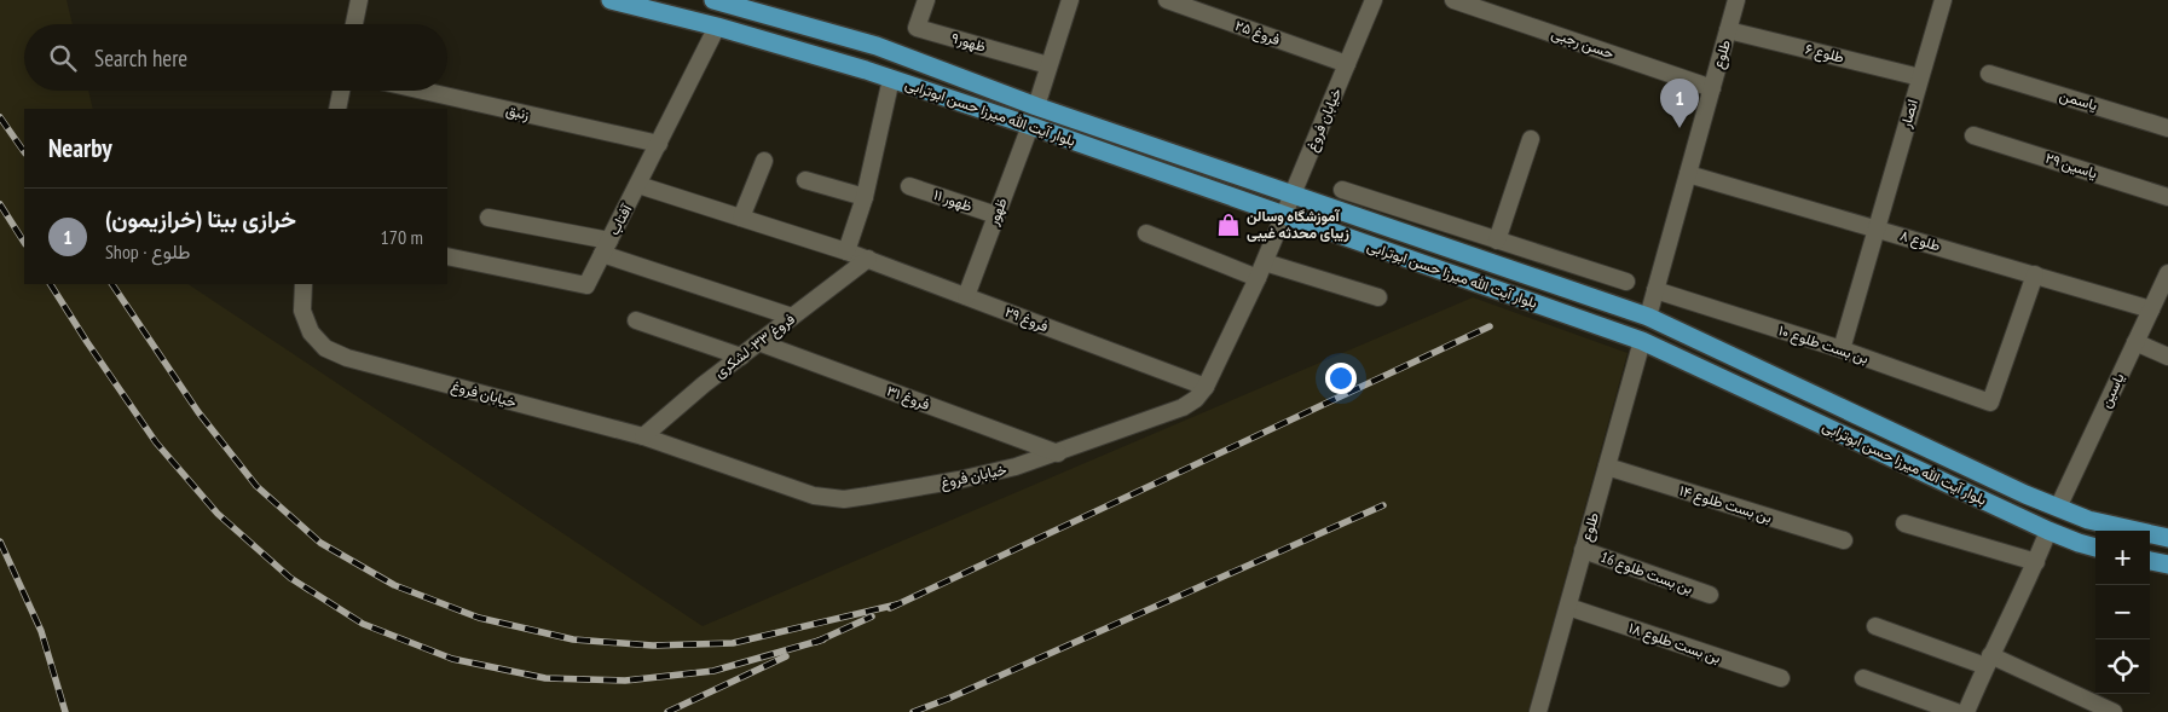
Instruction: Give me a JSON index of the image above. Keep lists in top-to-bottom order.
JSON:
{
  "streets": {
    "main road": ["بلوار آیت الله میرزا حسن ابوترابی"],
    "street": [
      "فروغ ۲۵",
      "ظهور۹",
      "حسن رجبی",
      "طلوع ۶",
      "طلوع",
      "یاسمن",
      "زنبق",
      "انصار",
      "خیابان فروغ",
      "یاسین ۲۹",
      "ظهور ۱۱",
      "ظهور",
      "آفتاب",
      "طلوع ۸",
      "فروغ ۲۹",
      "بن بست طلوع ۱۰",
      "فروغ ۳۳- لشکری",
      "یاسین",
      "فروغ ۳۱",
      "بن بست طلوع ۱۴",
      "بن بست طلوع 16",
      "بن بست طلوع ۱۸"
    ]
  },
  "crossings": [
    ["فروغ ۲۵", "خیابان فروغ"],
    ["حسن رجبی", "طلوع"],
    ["طلوع ۶", "طلوع"],
    ["طلوع ۶", "انصار"],
    ["طلوع", "بلوار آیت الله میرزا حسن ابوترابی"],
    ["طلوع", "طلوع ۸"],
    ["طلوع", "بن بست طلوع ۱۰"],
    ["طلوع", "بن بست طلوع ۱۴"],
    ["طلوع", "بن بست طلوع 16"],
    ["طلوع", "بن بست طلوع ۱۸"],
    ["زنبق", "آفتاب"],
    ["بلوار آیت الله میرزا حسن ابوترابی", "خیابان فروغ"],
    ["بلوار آیت الله میرزا حسن ابوترابی", "ظهور"],
    ["بلوار آیت الله میرزا حسن ابوترابی", "آفتاب"],
    ["بلوار آیت الله میرزا حسن ابوترابی", "یاسین"],
    ["انصار", "طلوع ۸"],
    ["انصار", "بن بست طلوع ۱۰"],
    ["خیابان فروغ", "فروغ ۲۹"],
    ["خیابان فروغ", "فروغ ۳۳- لشکری"],
    ["خیابان فروغ", "فروغ ۳۱"],
    ["ظهور ۱۱", "ظهور"],
    ["ظهور", "فروغ ۲۹"],
    ["آفتاب", "فروغ ۲۹"],
    ["طلوع ۸", "بن بست طلوع ۱۰"],
    ["طلوع ۸", "یاسین"],
    ["فروغ ۲۹", "فروغ ۳۳- لشکری"],
    ["فروغ ۳۳- لشکری", "فروغ ۳۱"]
  ],
  "places": {
    "shop": ["آموزشگاه وسالن زیبای محدثه غیبی"]
  },
  "page": {
    "search": "Search here",
    "pins": "1",
    "heading": "Nearby",
    "list": [
      {
        "mark": "1",
        "name": "خرازی بیتا (خرازیمون)",
        "note": "Shop · طلوع",
        "value": "170 m"
      }
    ],
    "map_buttons": ["+", "−"]
  }
}
